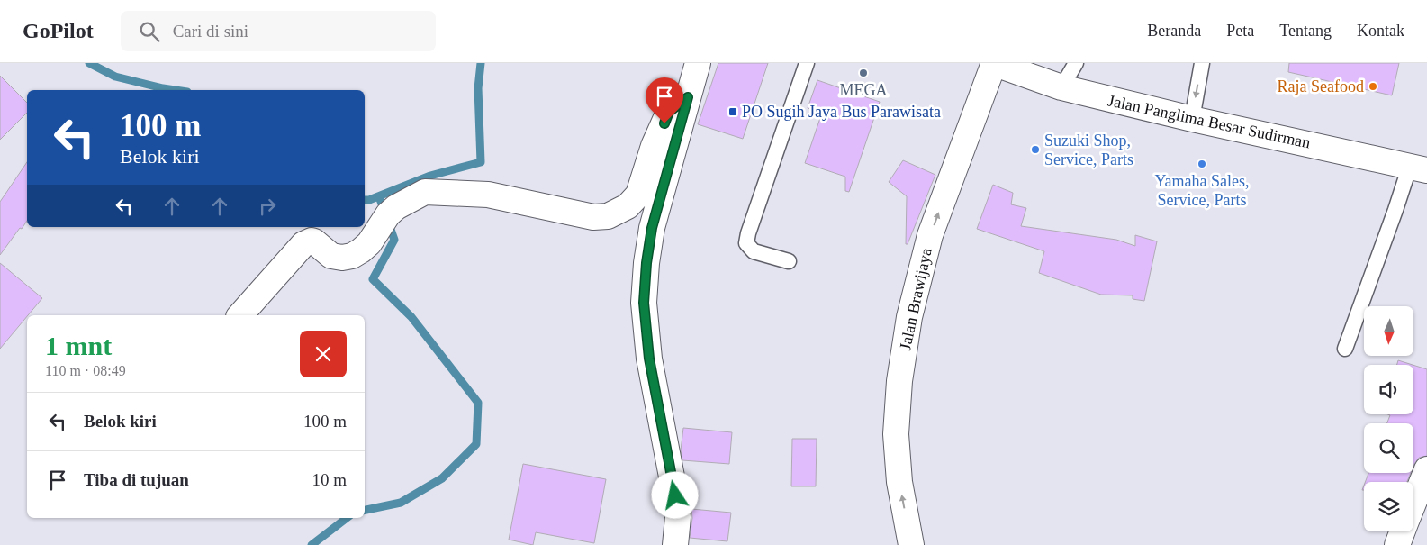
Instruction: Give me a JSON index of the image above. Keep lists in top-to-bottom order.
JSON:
{
  "streets": {
    "street": ["Jalan Panglima Besar Sudirman", "Jalan Brawijaya"]
  },
  "crossings": [
    ["Jalan Panglima Besar Sudirman", "Jalan Brawijaya"]
  ],
  "one_way": ["Jalan Brawijaya"],
  "places": {
    "other": [
      "MEGA",
      "Raja Seafood",
      "Suzuki Shop, Service, Parts",
      "Yamaha Sales, Service, Parts"
    ],
    "transit": ["PO Sugih Jaya Bus Parawisata"]
  },
  "north": "bottom",
  "page": {
    "header": "GoPilot",
    "search": "Cari di sini",
    "nav": [
      "Beranda",
      "Peta",
      "Tentang",
      "Kontak"
    ],
    "turn": ["100 m", "Belok kiri"],
    "heading": ["1 mnt", "110 m · 08:49"],
    "list": [
      {
        "name": "Belok kiri",
        "value": "100 m"
      },
      {
        "name": "Tiba di tujuan",
        "value": "10 m"
      }
    ]
  }
}
